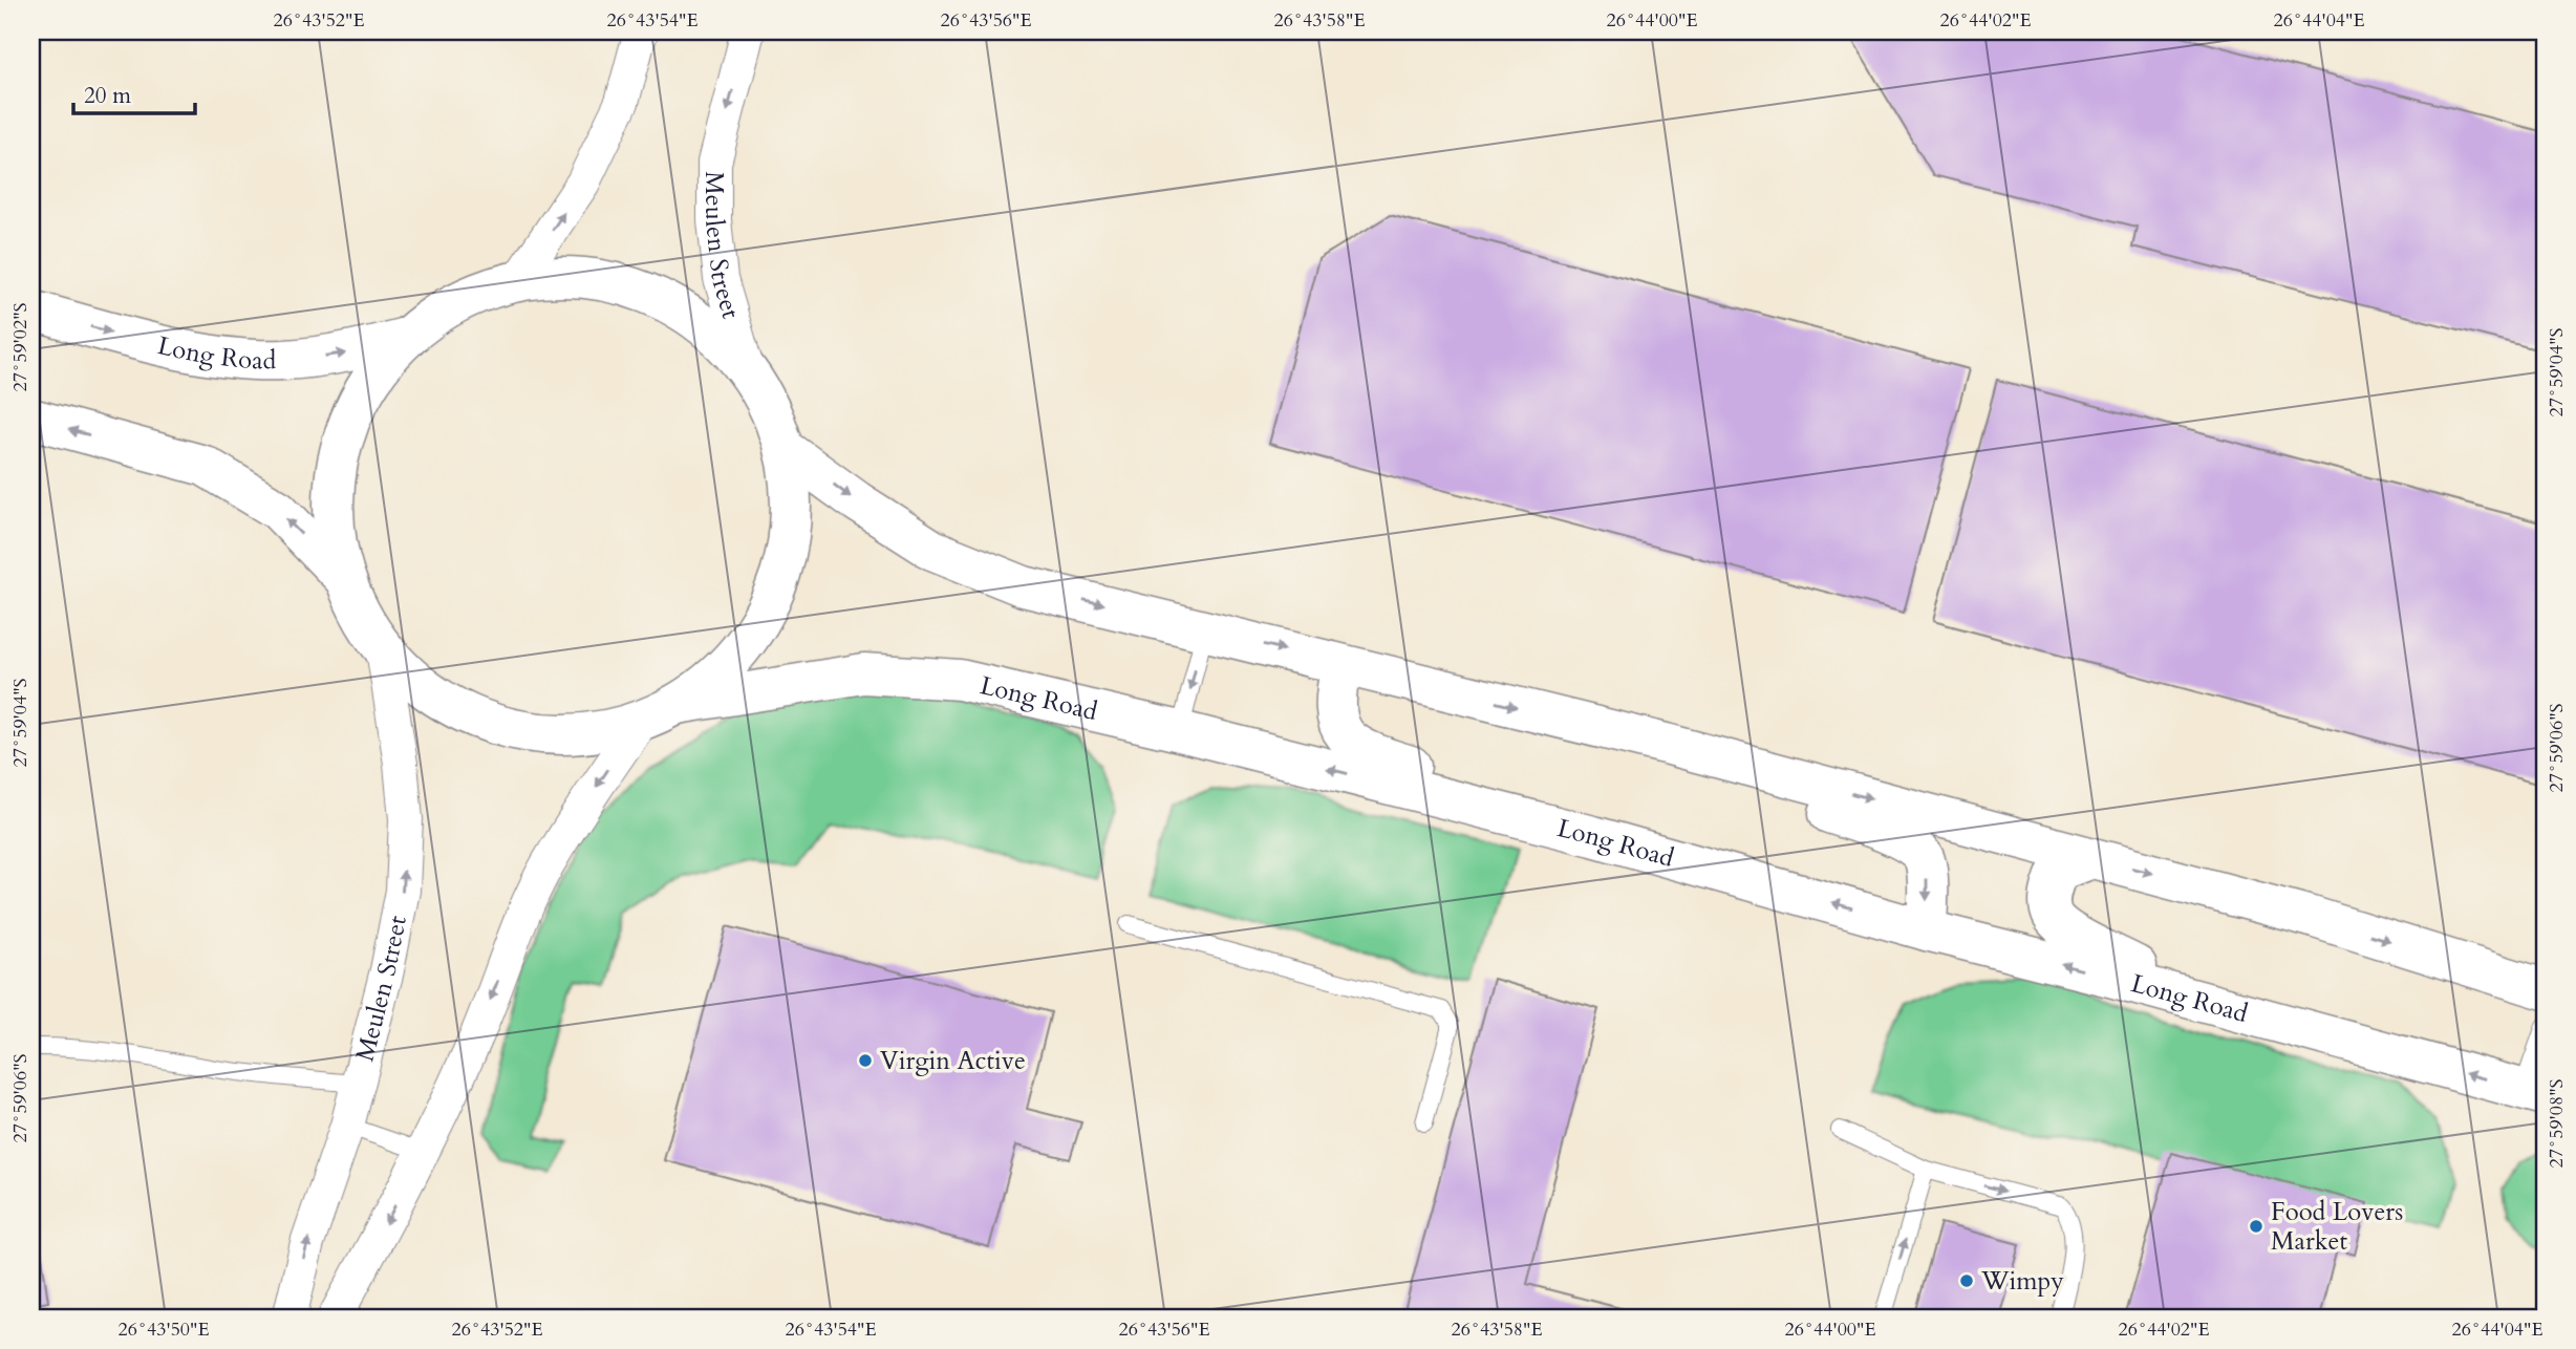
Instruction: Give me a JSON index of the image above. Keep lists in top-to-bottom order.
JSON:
{
  "streets": {
    "street": ["Meulen Street", "Long Road"]
  },
  "places": ["Virgin Active", "Food Lovers Market", "Wimpy"],
  "scale_bar": "20 m",
  "coordinates": [
    "26°43'52\"E",
    "26°43'54\"E",
    "26°43'56\"E",
    "26°43'58\"E",
    "26°44'00\"E",
    "26°44'02\"E",
    "26°44'04\"E",
    "27°59'02\"S",
    "27°59'04\"S",
    "27°59'06\"S",
    "27°59'08\"S",
    "26°43'50\"E"
  ]
}
